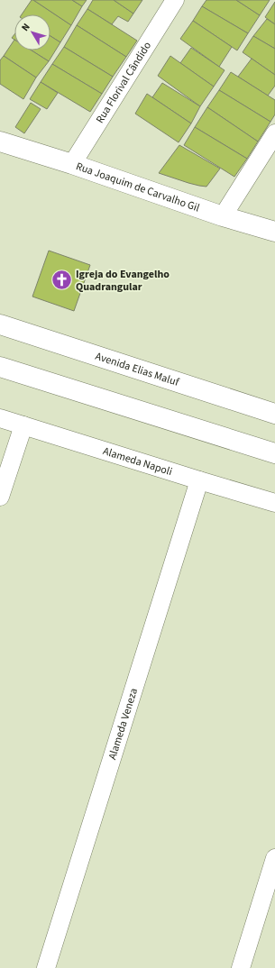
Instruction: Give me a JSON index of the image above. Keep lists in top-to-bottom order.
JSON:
{
  "streets": {
    "street": [
      "Rua Florival Cândido",
      "Rua Joaquim de Carvalho Gil",
      "Avenida Elias Maluf",
      "Alameda Napoli",
      "Alameda Veneza"
    ]
  },
  "crossings": [
    ["Rua Florival Cândido", "Rua Joaquim de Carvalho Gil"],
    ["Alameda Napoli", "Alameda Veneza"]
  ],
  "places": {
    "church": ["Igreja do Evangelho Quadrangular"]
  },
  "north": "top left"
}
